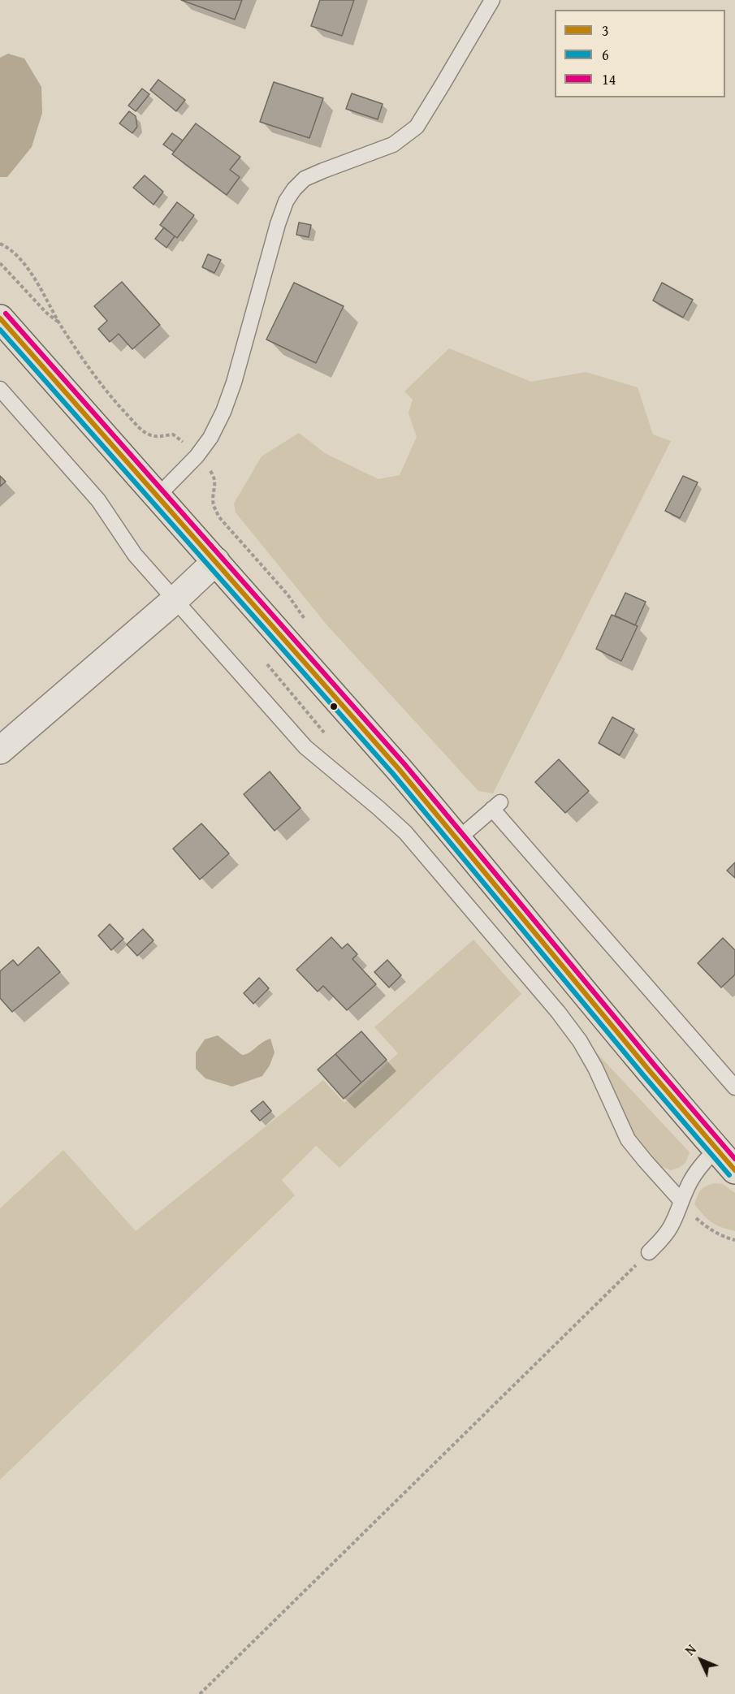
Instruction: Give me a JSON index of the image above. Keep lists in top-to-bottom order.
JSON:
{
  "lines": ["transit line 14", "transit line 3", "transit line 6"],
  "legend": ["3", "6", "14"],
  "north": "top left"
}
